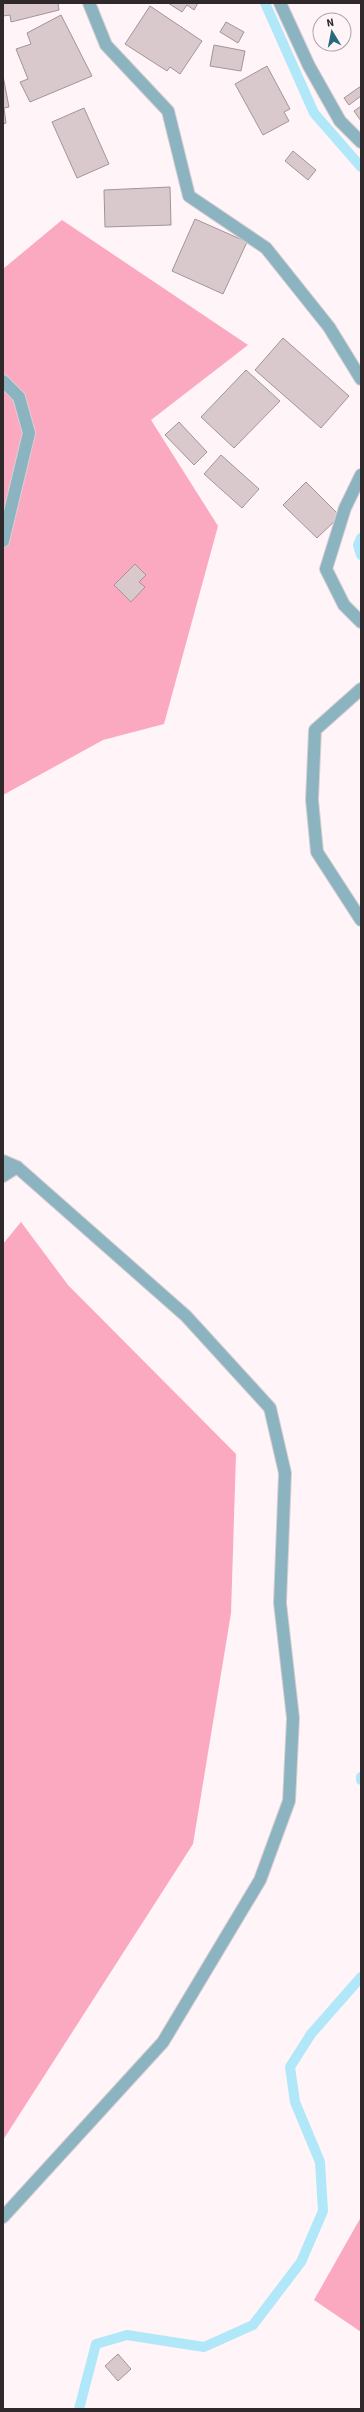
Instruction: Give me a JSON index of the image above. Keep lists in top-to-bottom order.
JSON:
{
  "north": "top"
}
